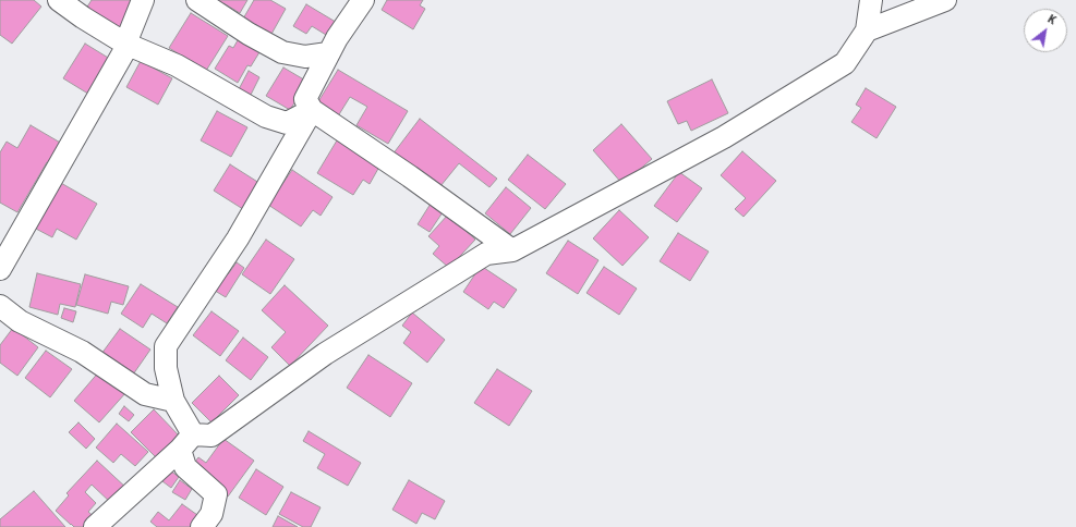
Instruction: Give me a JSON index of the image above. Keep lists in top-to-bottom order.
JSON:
{
  "north": "top right"
}
